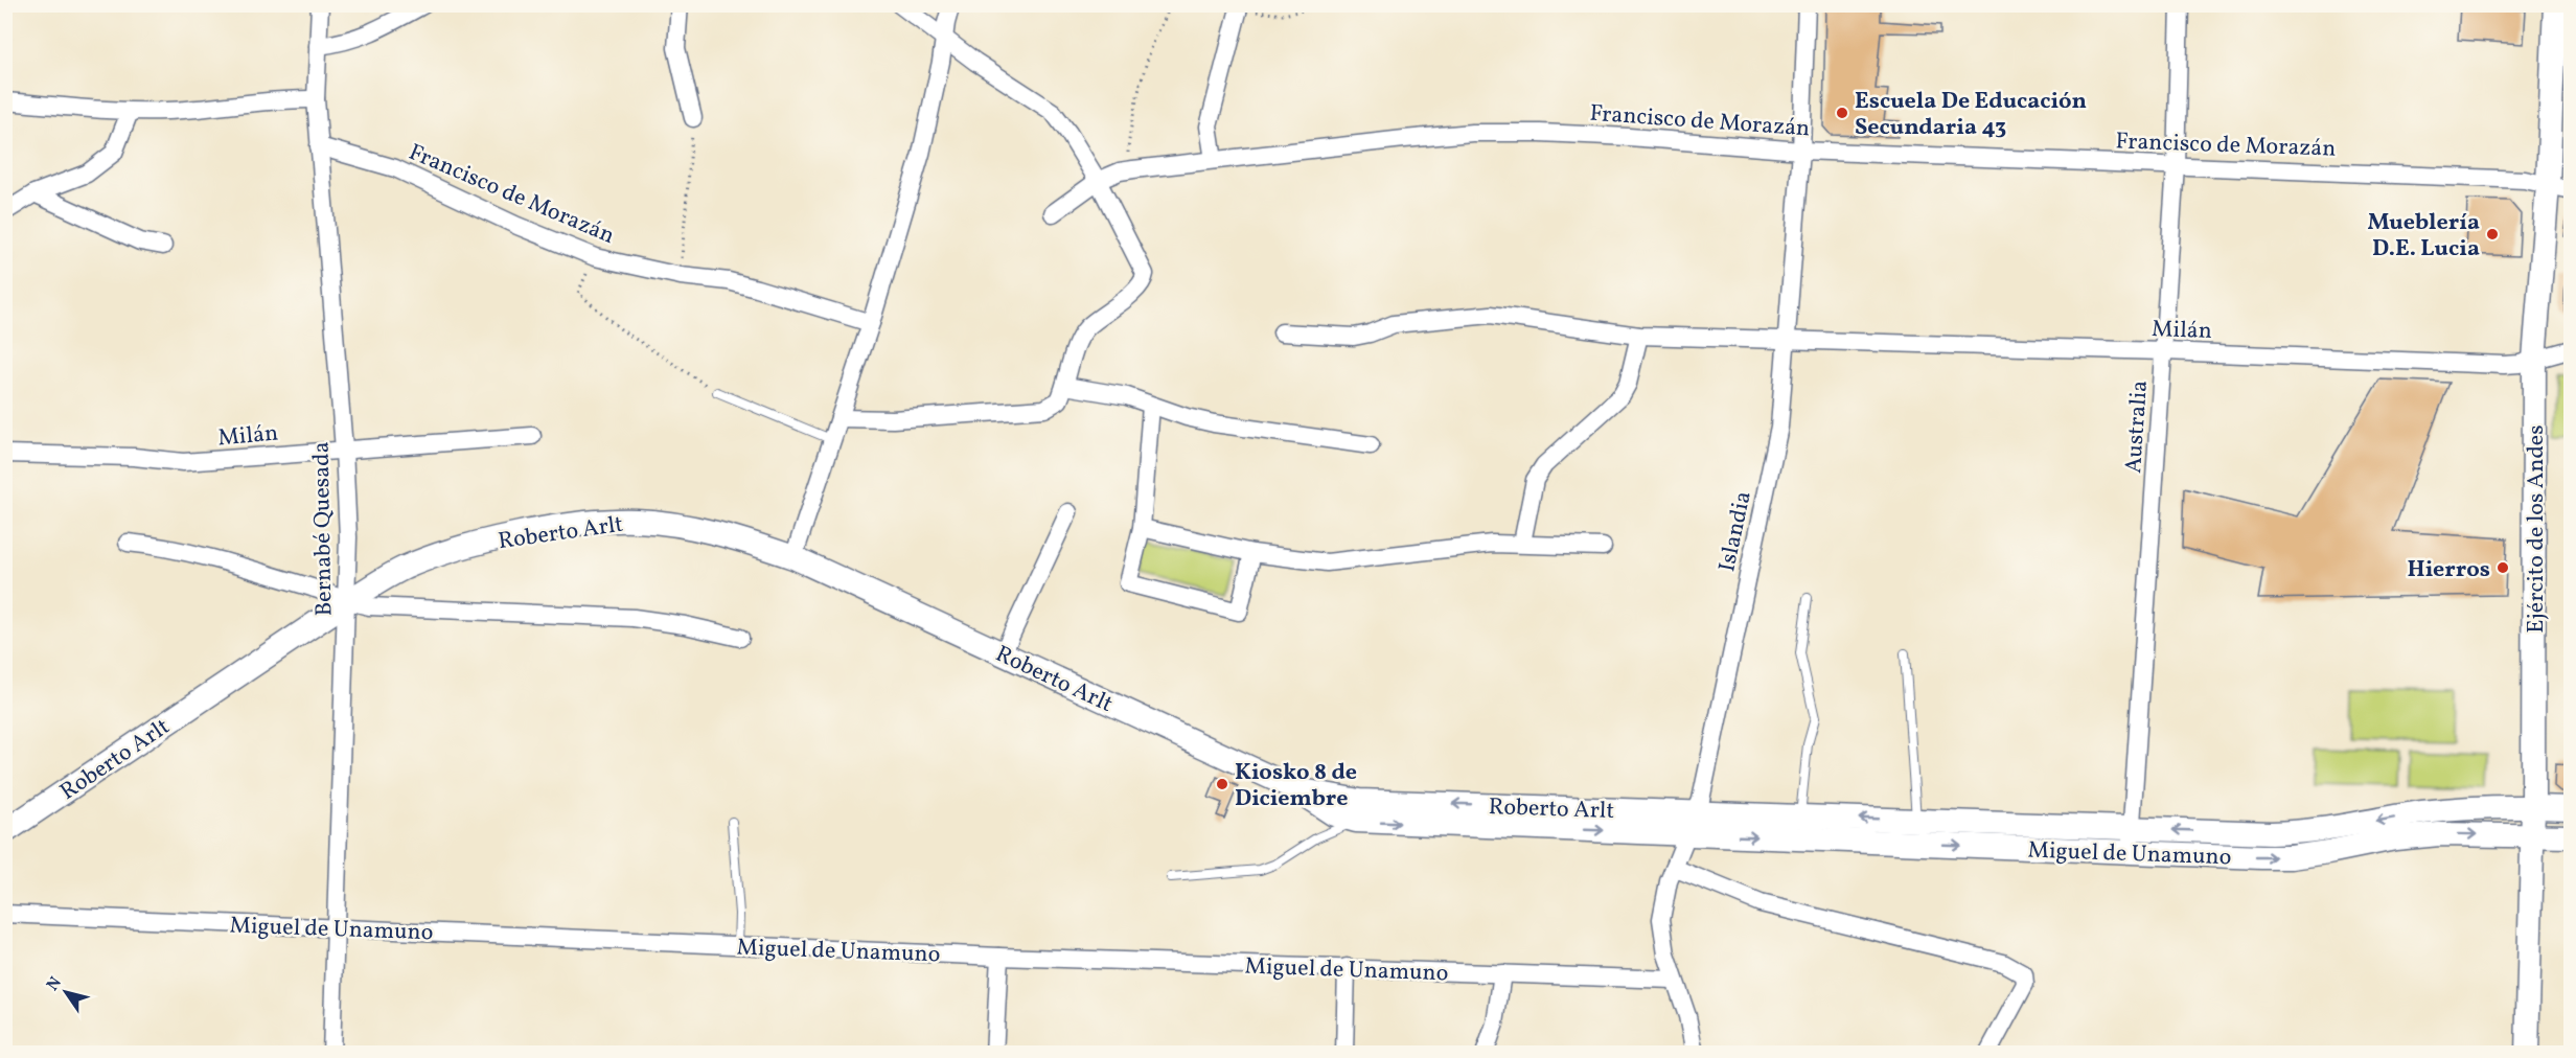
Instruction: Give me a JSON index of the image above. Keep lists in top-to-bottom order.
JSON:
{
  "streets": {
    "street": [
      "Francisco de Morazán",
      "Milán",
      "Australia",
      "Bernabé Quesada",
      "Ejército de los Andes",
      "Roberto Arlt",
      "Islandia",
      "Miguel de Unamuno"
    ]
  },
  "crossings": [
    ["Francisco de Morazán", "Australia"],
    ["Francisco de Morazán", "Bernabé Quesada"],
    ["Francisco de Morazán", "Ejército de los Andes"],
    ["Francisco de Morazán", "Islandia"],
    ["Milán", "Australia"],
    ["Milán", "Bernabé Quesada"],
    ["Milán", "Ejército de los Andes"],
    ["Milán", "Islandia"],
    ["Australia", "Miguel de Unamuno"],
    ["Bernabé Quesada", "Roberto Arlt"],
    ["Bernabé Quesada", "Miguel de Unamuno"],
    ["Ejército de los Andes", "Miguel de Unamuno"],
    ["Roberto Arlt", "Islandia"],
    ["Roberto Arlt", "Miguel de Unamuno"],
    ["Islandia", "Miguel de Unamuno"]
  ],
  "places": [
    "Escuela De Educación Secundaria 43",
    "Mueblería D.E. Lucia",
    "Hierros",
    "Kiosko 8 de Diciembre"
  ],
  "north": "top left"
}
